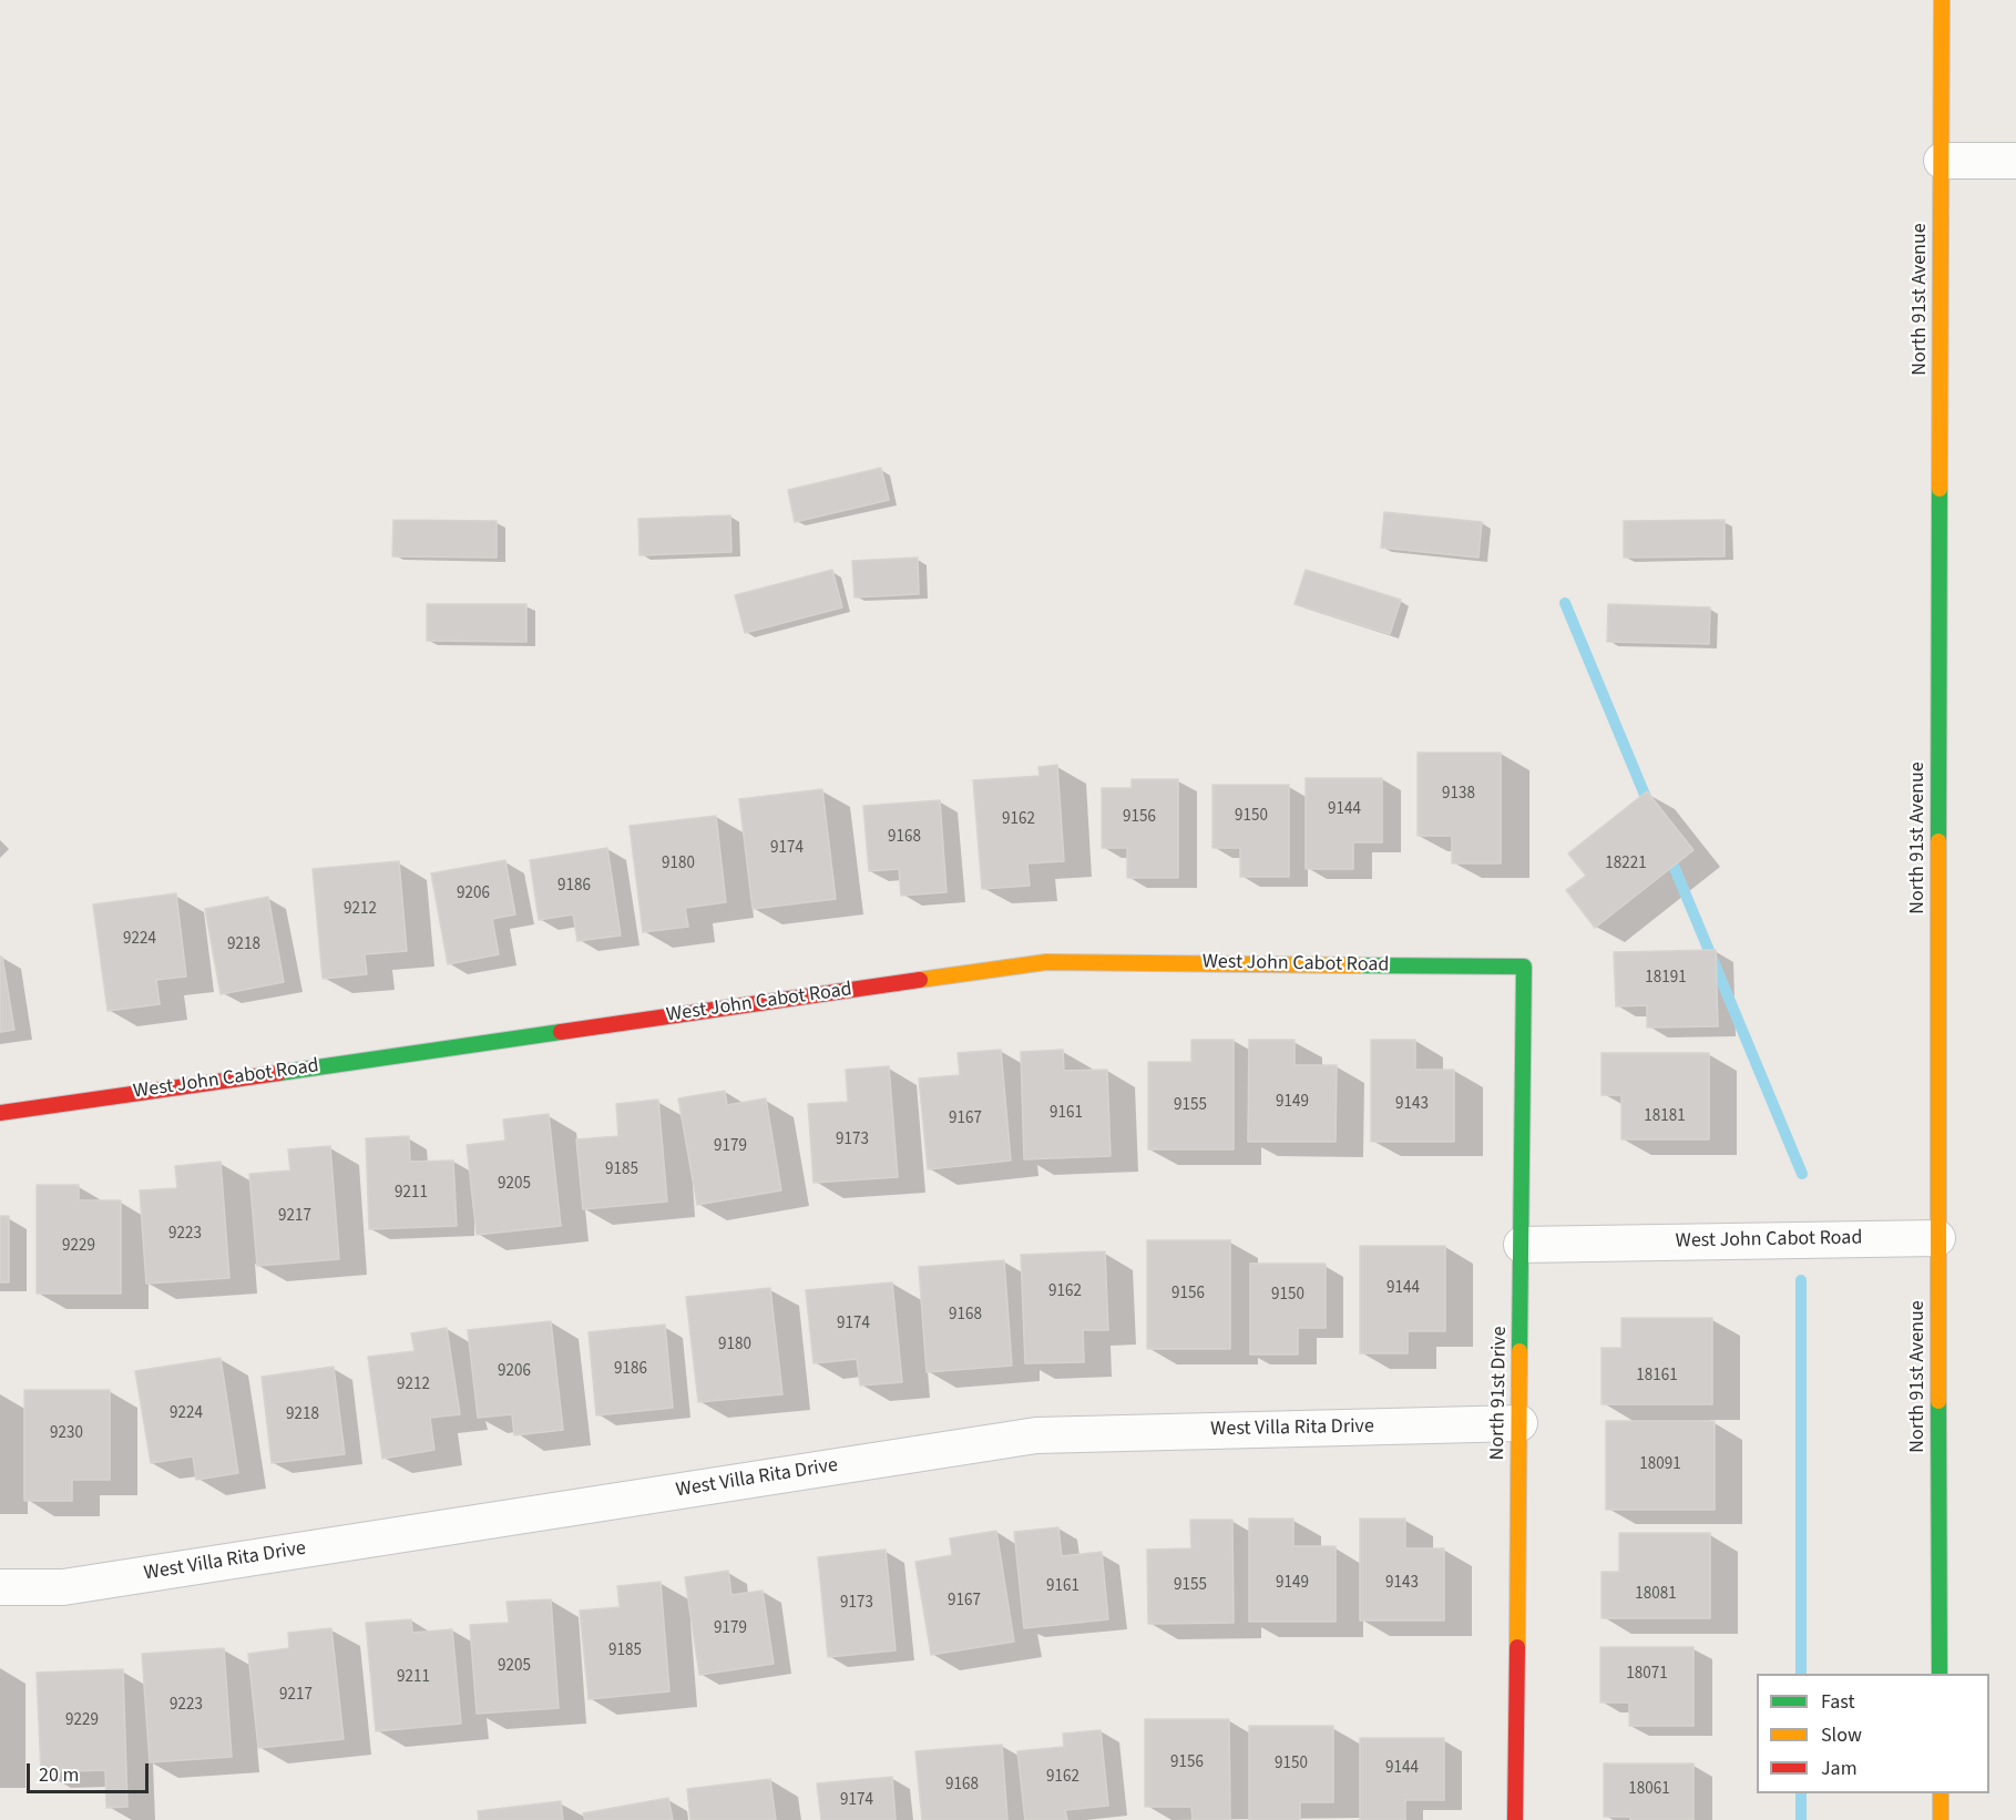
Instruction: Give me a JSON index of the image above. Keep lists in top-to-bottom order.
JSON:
{
  "streets": {
    "street": [
      "North 91st Avenue",
      "West John Cabot Road",
      "North 91st Drive",
      "West Villa Rita Drive"
    ]
  },
  "crossings": [
    ["North 91st Avenue", "West John Cabot Road"],
    ["West John Cabot Road", "North 91st Drive"],
    ["North 91st Drive", "West Villa Rita Drive"]
  ],
  "house_numbers": [
    "9138",
    "9144",
    "9150",
    "9156",
    "9162",
    "9168",
    "9174",
    "9180",
    "18221",
    "9186",
    "9206",
    "9212",
    "9224",
    "9218",
    "18191",
    "9149",
    "9143",
    "9155",
    "9161",
    "18181",
    "9167",
    "9173",
    "9179",
    "9185",
    "9205",
    "9211",
    "9217",
    "9223",
    "9229",
    "9144",
    "9162",
    "9156",
    "9150",
    "9168",
    "9174",
    "9180",
    "9186",
    "9206",
    "18161",
    "9212",
    "9224",
    "9218",
    "9230",
    "18091",
    "9149",
    "9143",
    "9155",
    "9161",
    "18081",
    "9167",
    "9173",
    "9179",
    "9185",
    "9205",
    "18071",
    "9211",
    "9217",
    "9223",
    "9229",
    "9156",
    "9150",
    "9144",
    "9162",
    "9168",
    "18061",
    "9174"
  ],
  "legend": ["Fast", "Slow", "Jam"],
  "scale_bar": "20 m"
}
